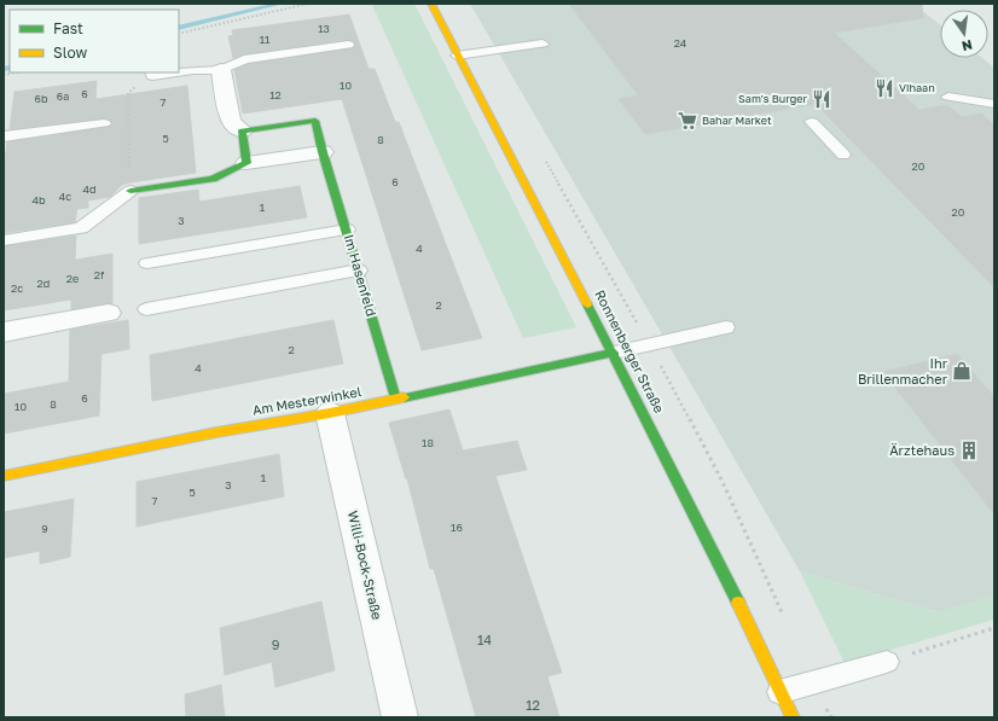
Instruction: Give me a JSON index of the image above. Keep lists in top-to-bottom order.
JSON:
{
  "streets": {
    "street": [
      "Im Hasenfeld",
      "Ronnenberger Straße",
      "Am Mesterwinkel",
      "Willi-Bock-Straße"
    ]
  },
  "crossings": [
    ["Im Hasenfeld", "Am Mesterwinkel"],
    ["Ronnenberger Straße", "Am Mesterwinkel"],
    ["Am Mesterwinkel", "Willi-Bock-Straße"]
  ],
  "places": {
    "restaurant": ["Vihaan", "Sam's Burger"],
    "supermarket": ["Bahar Market"],
    "shop": ["Ihr Brillenmacher"],
    "building": ["Ärztehaus"]
  },
  "house_numbers": [
    "13",
    "11",
    "24",
    "10",
    "6",
    "12",
    "6a",
    "6b",
    "7",
    "5",
    "8",
    "20",
    "6",
    "4d",
    "4c",
    "4b",
    "1",
    "20",
    "3",
    "4",
    "2f",
    "2e",
    "2d",
    "2c",
    "2",
    "2",
    "4",
    "6",
    "8",
    "10",
    "18",
    "1",
    "3",
    "5",
    "7",
    "16",
    "9",
    "14",
    "9",
    "12"
  ],
  "legend": ["Fast", "Slow"],
  "north": "bottom"
}
